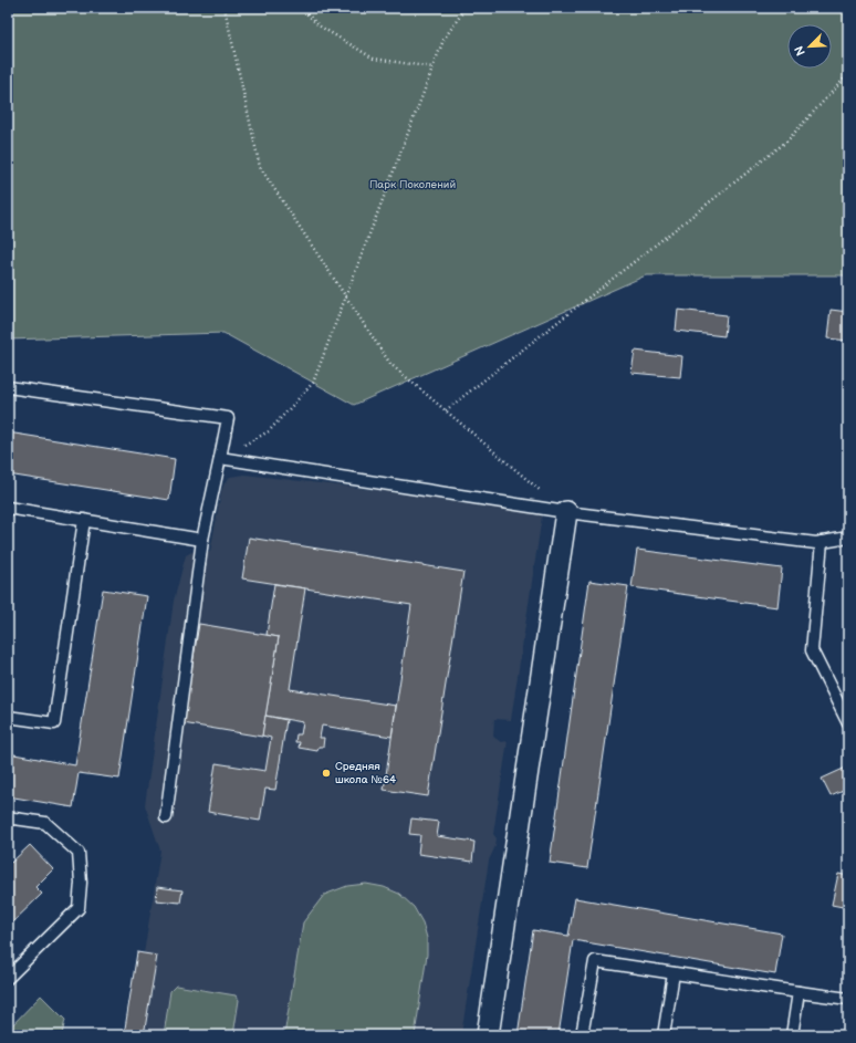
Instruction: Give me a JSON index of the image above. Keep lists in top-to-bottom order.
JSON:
{
  "parks": ["Парк Поколений"],
  "places": ["Средняя школа №64"],
  "north": "bottom left"
}
